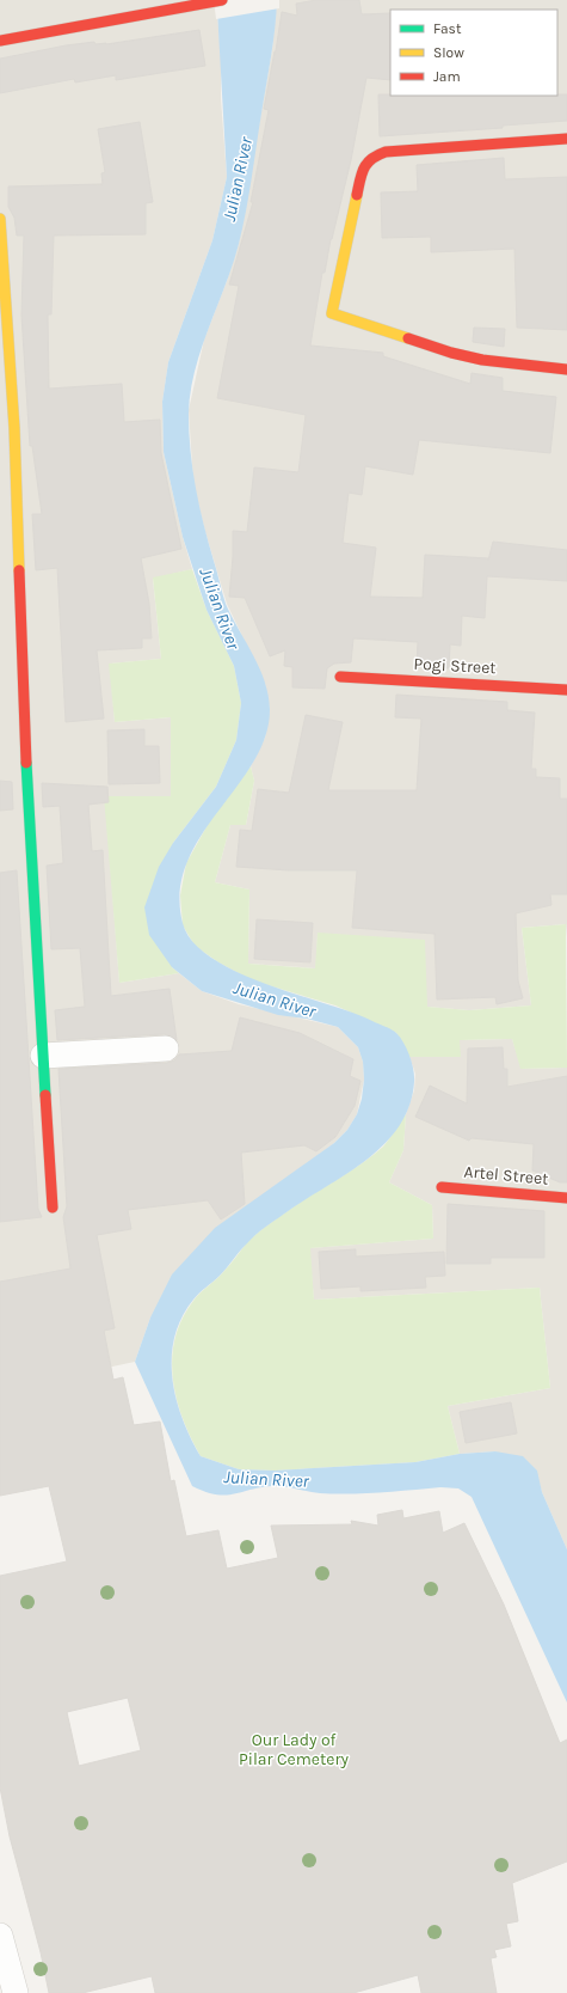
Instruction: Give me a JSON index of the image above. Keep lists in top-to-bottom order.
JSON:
{
  "streets": {
    "street": ["Pogi Street", "Artel Street"]
  },
  "water": ["Julian River"],
  "parks": ["Our Lady of Pilar Cemetery"],
  "legend": ["Fast", "Slow", "Jam"]
}
